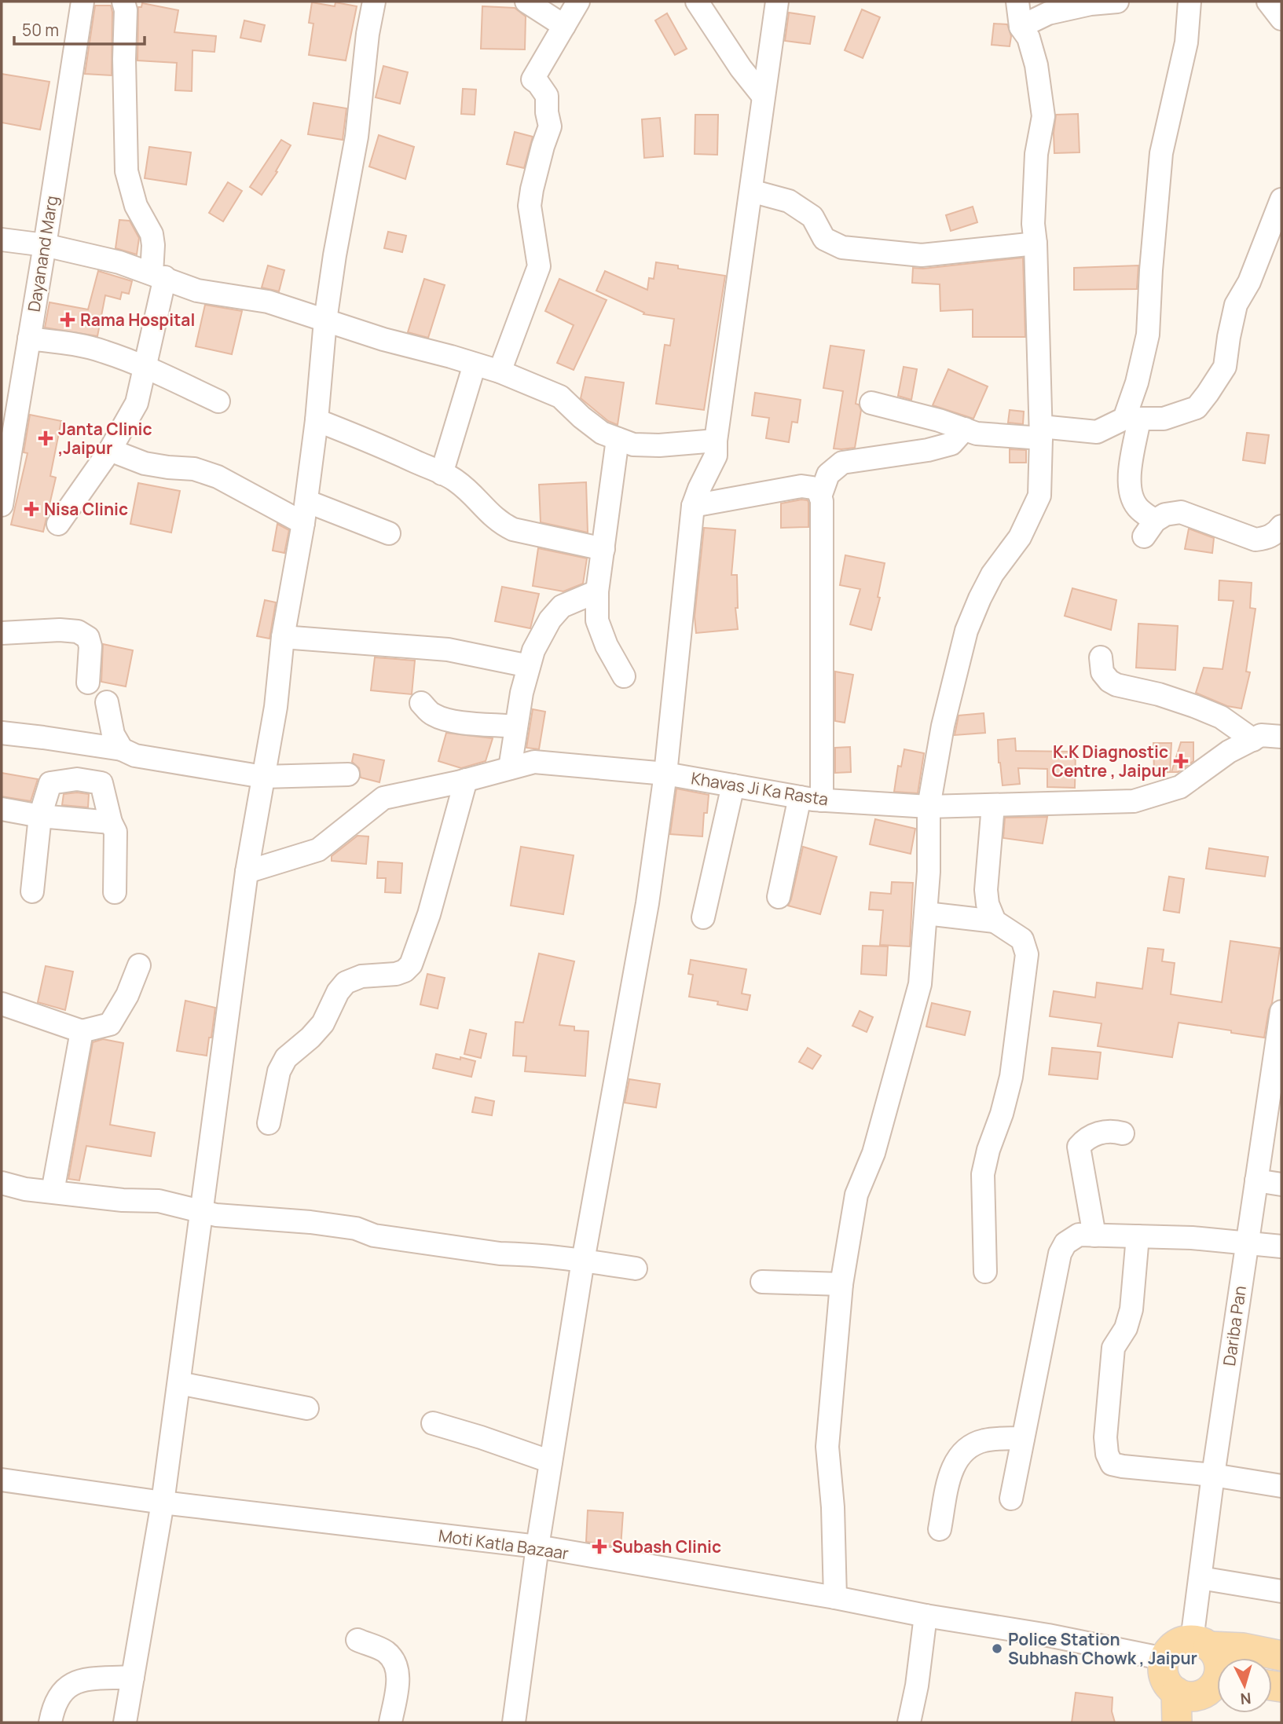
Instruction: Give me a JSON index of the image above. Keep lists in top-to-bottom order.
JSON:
{
  "streets": {
    "street": [
      "Dayanand Marg",
      "Khavas Ji Ka Rasta",
      "Dariba Pan",
      "Moti Katla Bazaar"
    ]
  },
  "crossings": [
    ["Dariba Pan", "Moti Katla Bazaar"]
  ],
  "places": {
    "health": [
      "Rama Hospital",
      "Janta Clinic ,Jaipur",
      "Nisa Clinic",
      "K.K Diagnostic Centre , Jaipur",
      "Subash Clinic"
    ],
    "other": ["Police Station Subhash Chowk , Jaipur"]
  },
  "scale_bar": "50 m",
  "north": "bottom"
}
